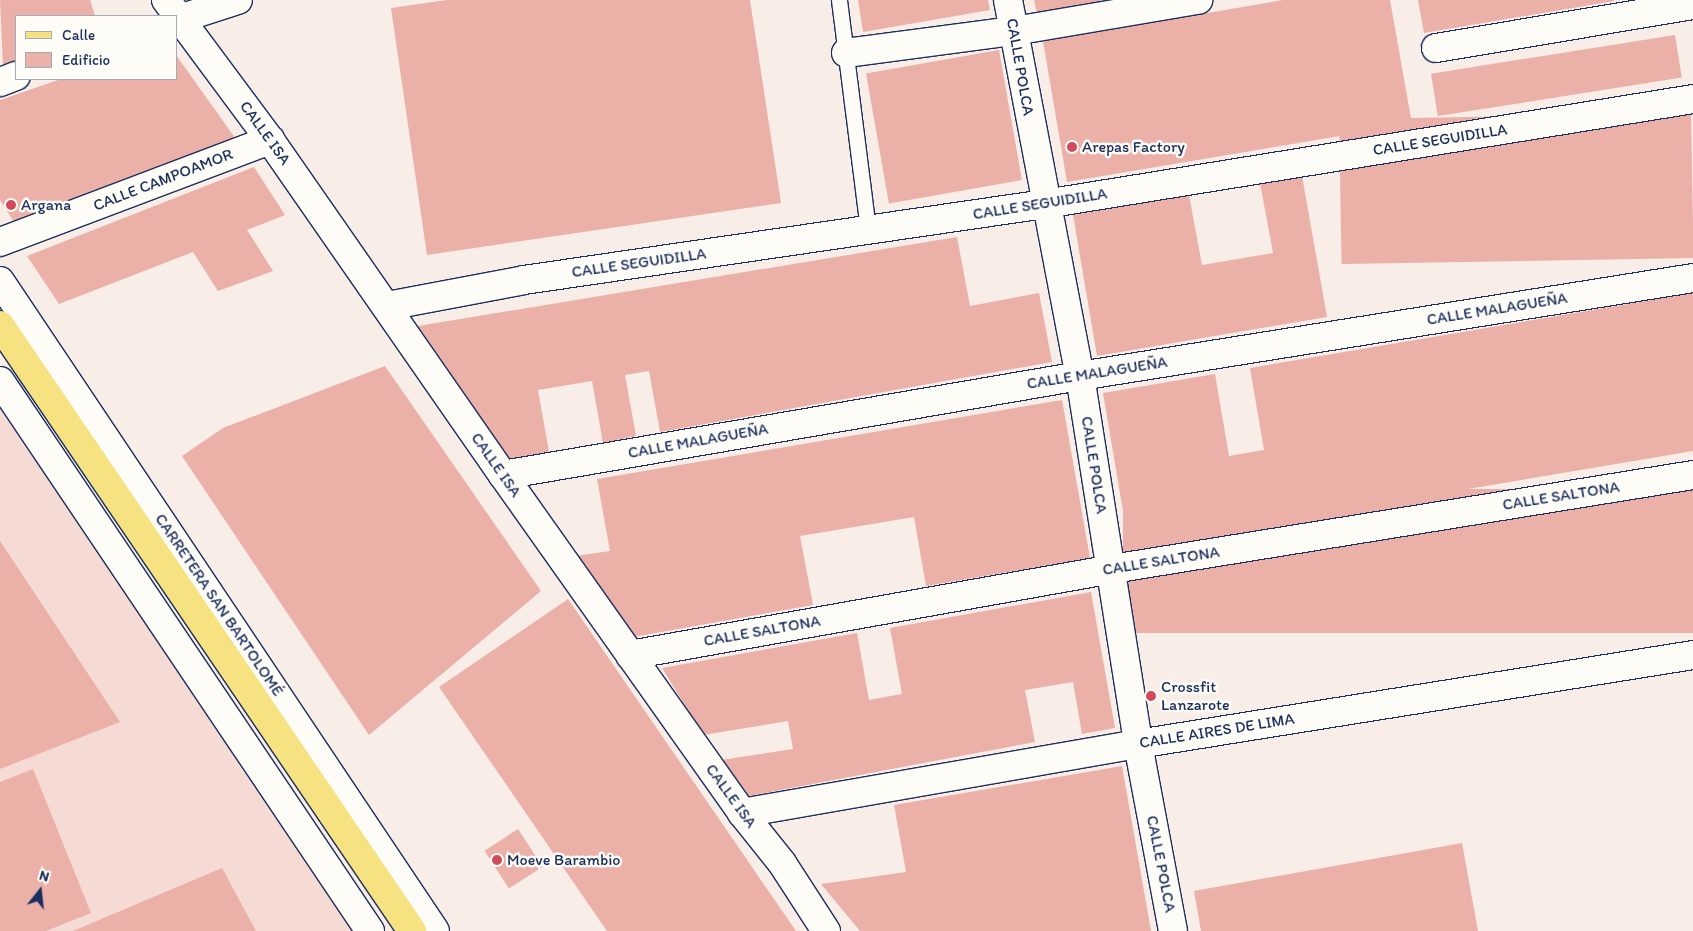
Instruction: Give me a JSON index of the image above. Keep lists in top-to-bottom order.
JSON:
{
  "streets": {
    "main road": ["CARRETERA SAN BARTOLOMÉ"],
    "street": [
      "CALLE POLCA",
      "CALLE ISA",
      "CALLE SEGUIDILLA",
      "CALLE CAMPOAMOR",
      "CALLE MALAGUEÑA",
      "CALLE SALTONA",
      "CALLE AIRES DE LIMA"
    ]
  },
  "crossings": [
    ["CALLE POLCA", "CALLE SEGUIDILLA"],
    ["CALLE POLCA", "CALLE MALAGUEÑA"],
    ["CALLE POLCA", "CALLE SALTONA"],
    ["CALLE POLCA", "CALLE AIRES DE LIMA"],
    ["CALLE ISA", "CALLE SEGUIDILLA"],
    ["CALLE ISA", "CALLE CAMPOAMOR"],
    ["CALLE ISA", "CALLE MALAGUEÑA"],
    ["CALLE ISA", "CALLE SALTONA"],
    ["CALLE ISA", "CALLE AIRES DE LIMA"]
  ],
  "places": [
    "Arepas Factory",
    "Argana",
    "Crossfit Lanzarote",
    "Moeve Barambio"
  ],
  "legend": ["Calle", "Edificio"],
  "north": "top"
}
